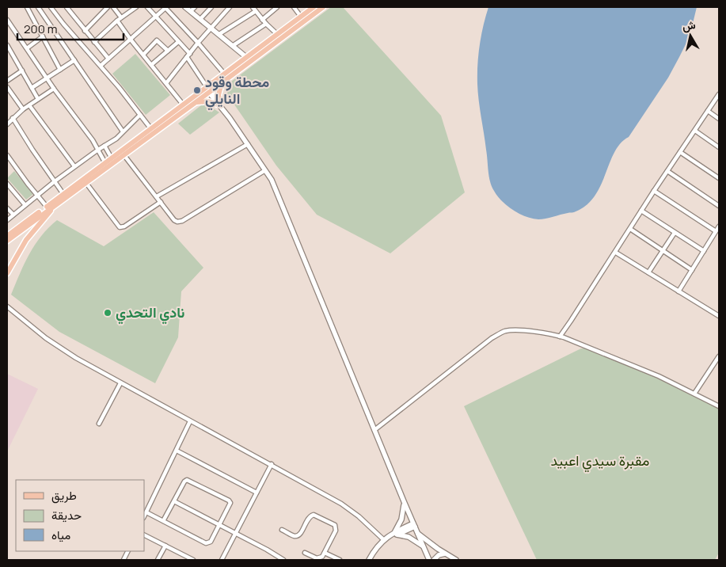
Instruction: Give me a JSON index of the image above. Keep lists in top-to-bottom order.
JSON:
{
  "parks": ["مقبرة سيدي اعبيد"],
  "places": ["محطة وقود النايلي", "نادي التحدي"],
  "legend": ["طريق", "حديقة", "مياه"],
  "scale_bar": "200 m",
  "north": "top"
}
